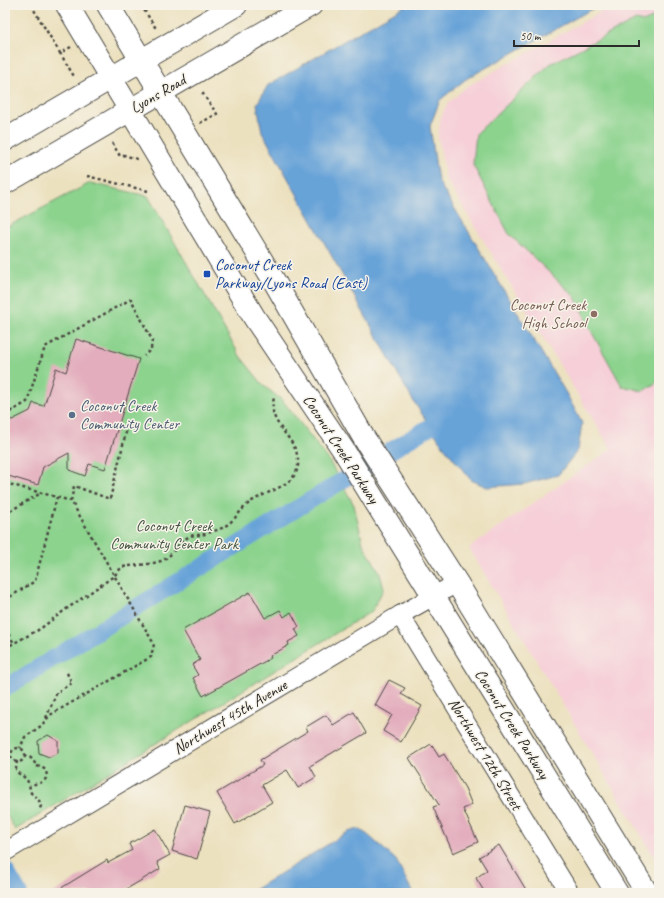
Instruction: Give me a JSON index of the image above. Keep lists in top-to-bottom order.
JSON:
{
  "streets": {
    "main road": ["Lyons Road", "Coconut Creek Parkway"],
    "street": ["Northwest 45th Avenue", "Northwest 12th Street"]
  },
  "crossings": [
    ["Lyons Road", "Coconut Creek Parkway"],
    ["Coconut Creek Parkway", "Northwest 45th Avenue"],
    ["Northwest 45th Avenue", "Northwest 12th Street"]
  ],
  "parks": ["Coconut Creek Community Center Park"],
  "places": {
    "transit": ["Coconut Creek Parkway/Lyons Road (East)"],
    "other": ["Coconut Creek High School", "Coconut Creek Community Center"]
  },
  "scale_bar": "50 m"
}
